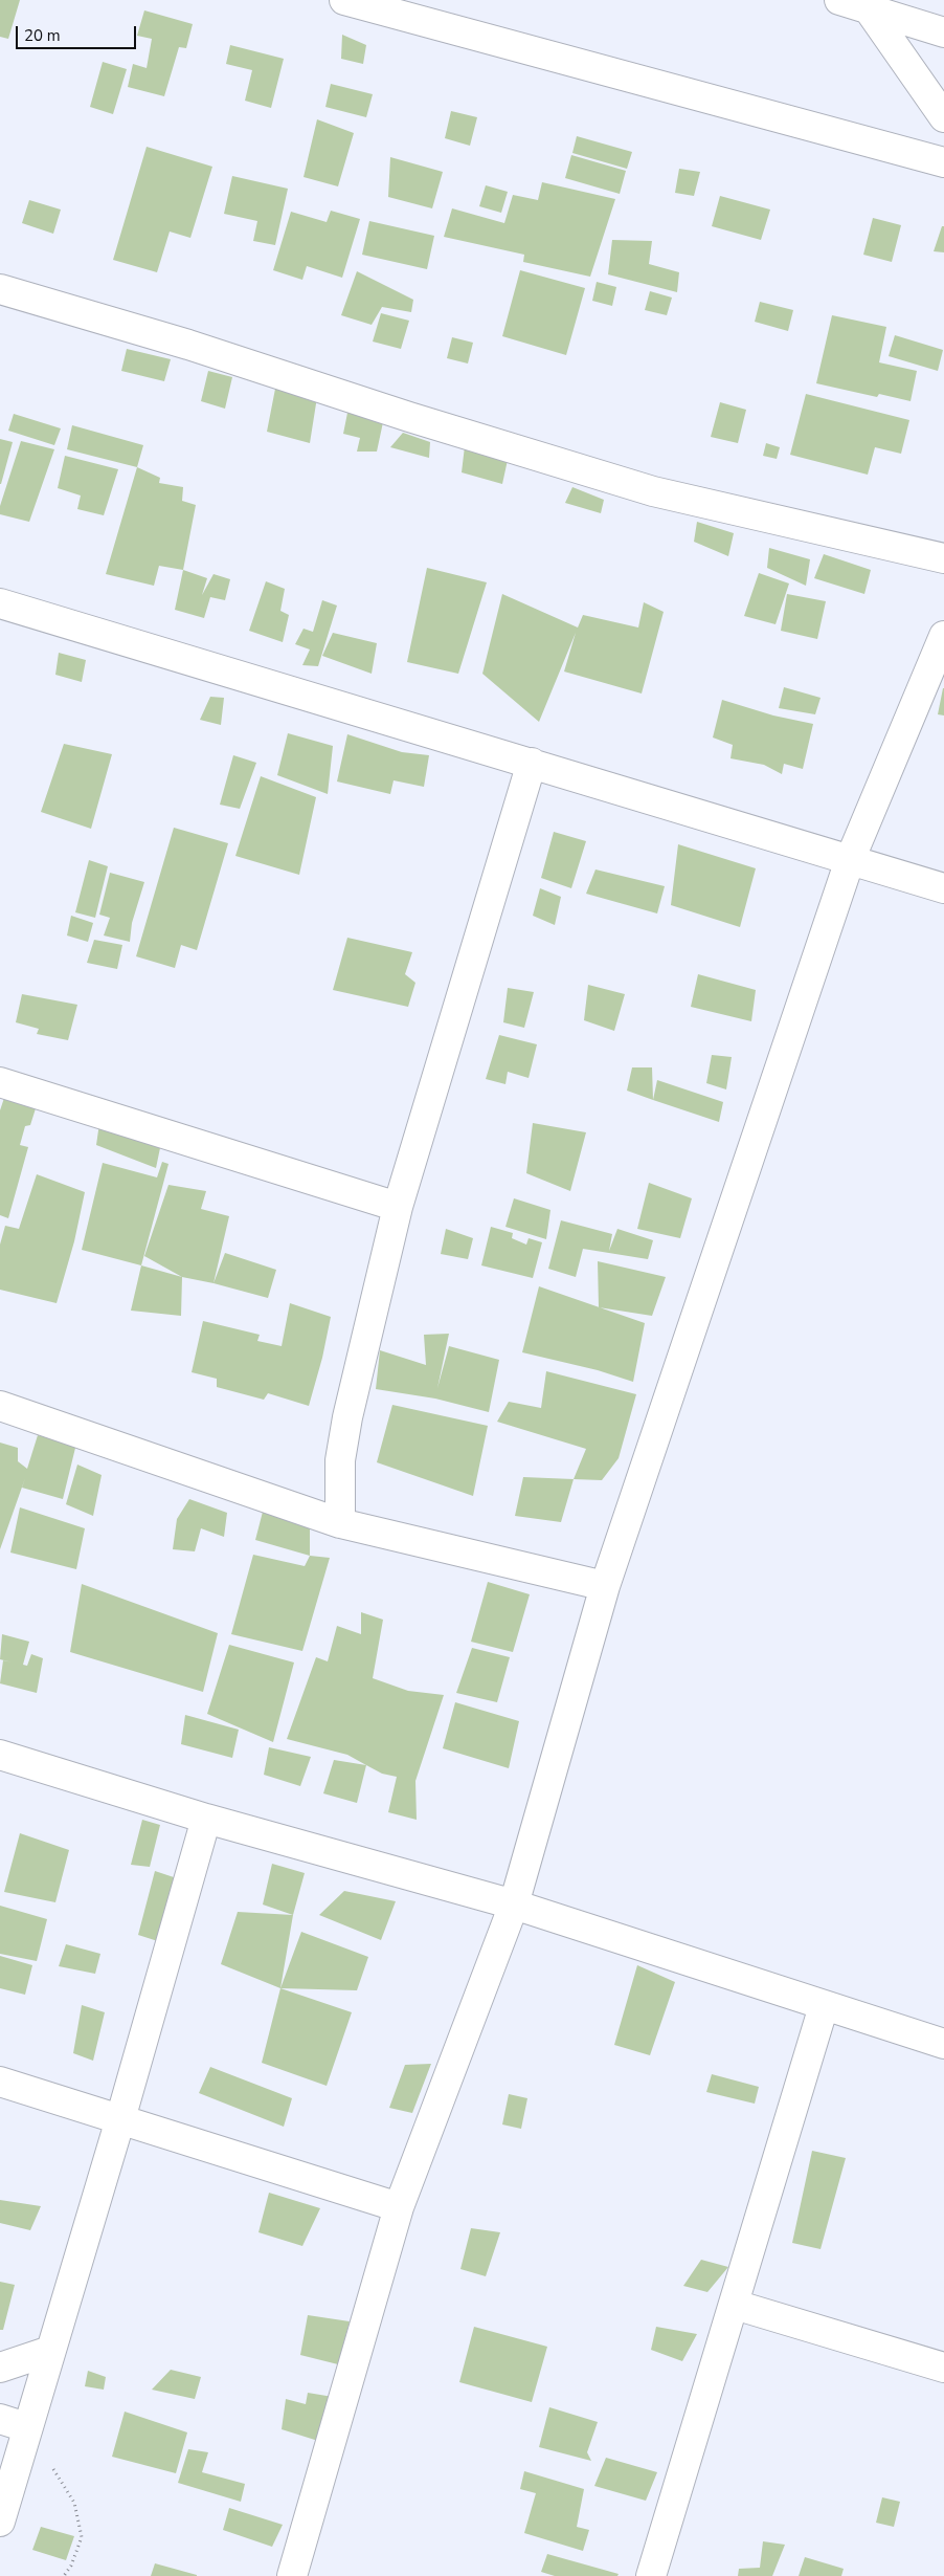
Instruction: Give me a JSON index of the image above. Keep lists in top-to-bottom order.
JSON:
{
  "scale_bar": "20 m"
}
